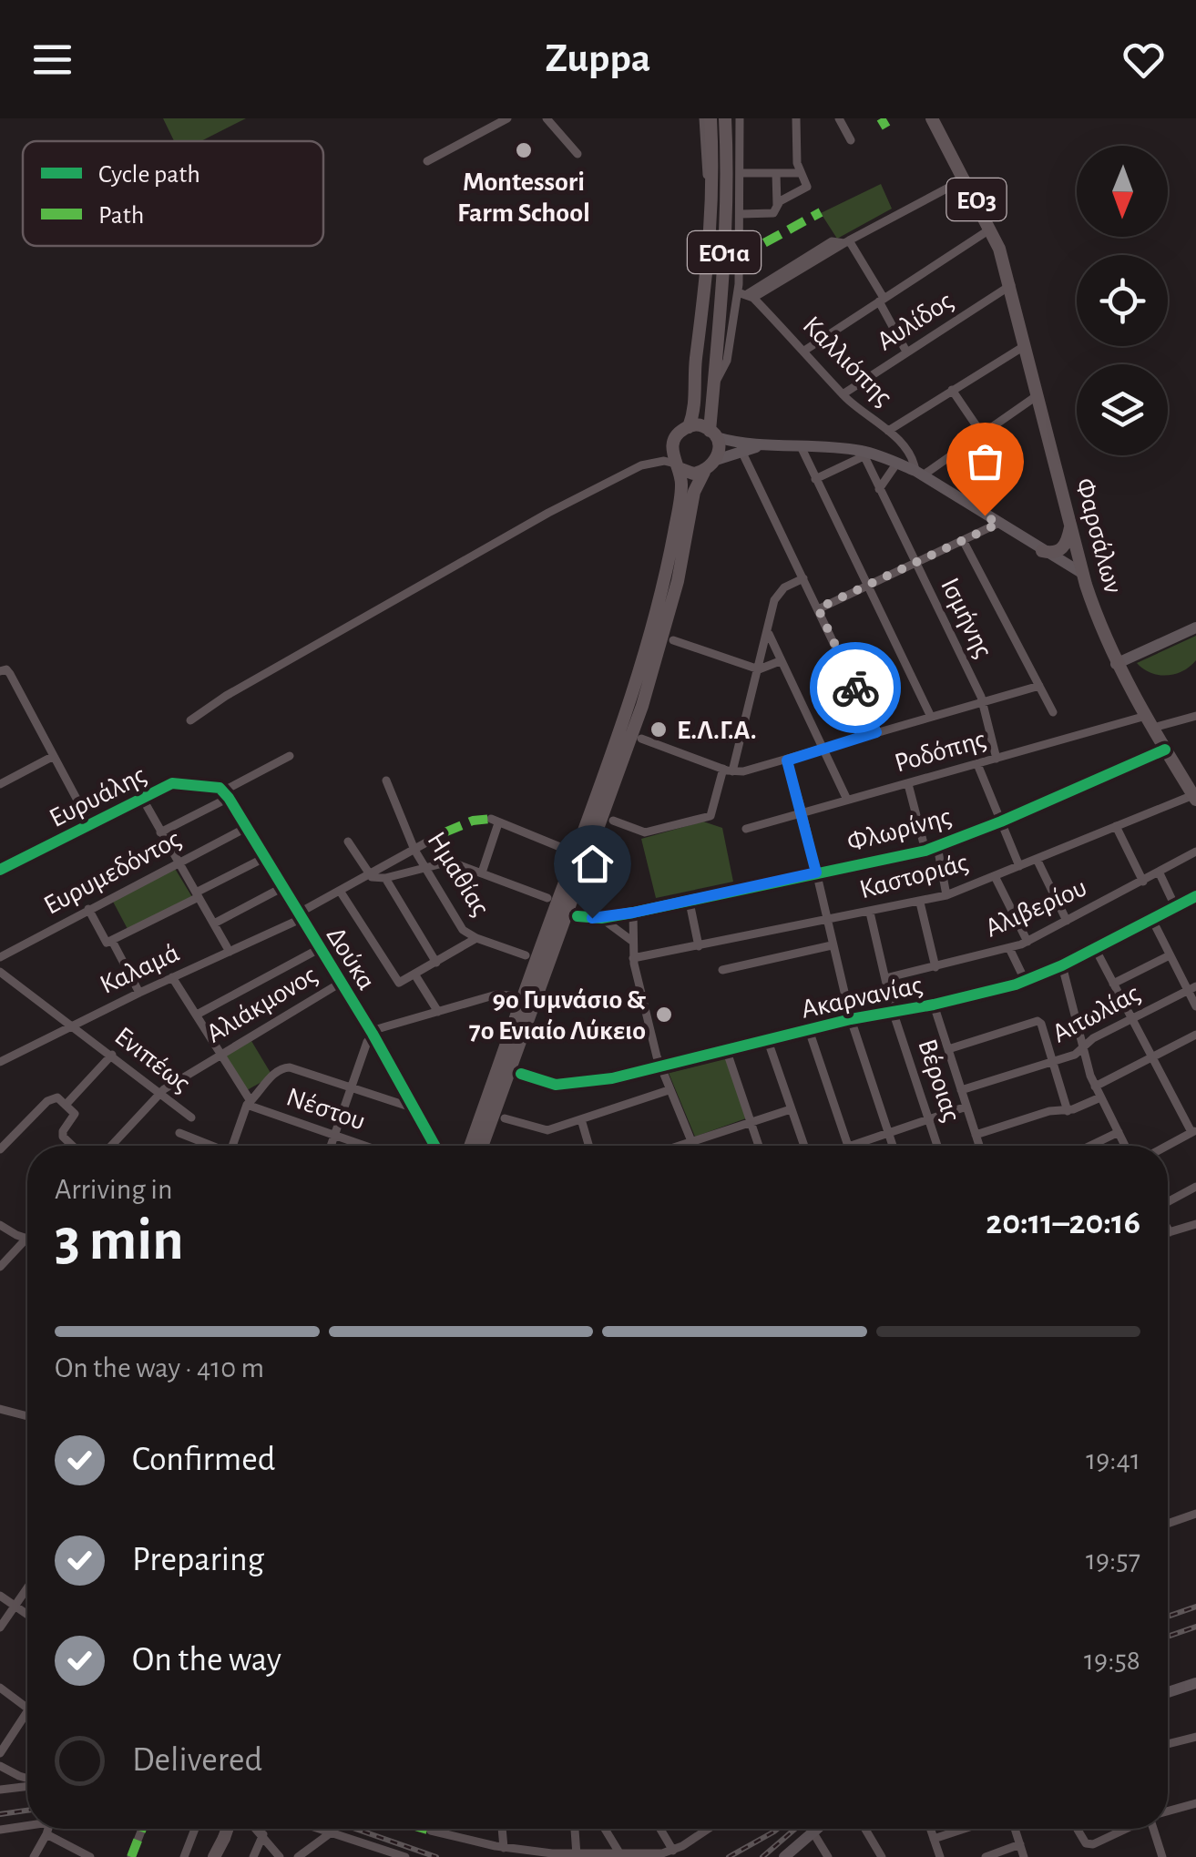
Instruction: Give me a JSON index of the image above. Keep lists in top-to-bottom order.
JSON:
{
  "streets": {
    "main road": ["ΕΟ3", "ΕΟ1α", "Φαρσάλων"],
    "street": [
      "Αυλίδος",
      "Καλλιόπης",
      "Ισμήνης",
      "Ροδόπης",
      "Ευρυάλης",
      "Φλωρίνης",
      "Ευρυμεδόντος",
      "Ημαθίας",
      "Καστοριάς",
      "Αλιβερίου",
      "Δούκα",
      "Καλαμά",
      "Ακαρνανίας",
      "Αλιάκμονος",
      "Αιτωλίας",
      "Ενιπέως",
      "Βέροιας",
      "Νέστου"
    ]
  },
  "crossings": [
    ["Αυλίδος", "Καλλιόπης"],
    ["Αυλίδος", "Φαρσάλων"],
    ["Φαρσάλων", "Ροδόπης"],
    ["Φαρσάλων", "Φλωρίνης"],
    ["Φαρσάλων", "Καστοριάς"],
    ["Ισμήνης", "Ροδόπης"],
    ["Ευρυάλης", "Δούκα"],
    ["Ευρυμεδόντος", "Δούκα"],
    ["Ημαθίας", "Καλαμά"],
    ["Καστοριάς", "Βέροιας"],
    ["Αλιβερίου", "Βέροιας"],
    ["Δούκα", "Καλαμά"],
    ["Δούκα", "Αλιάκμονος"],
    ["Καλαμά", "Ενιπέως"],
    ["Καλαμά", "Νέστου"],
    ["Ακαρνανίας", "Βέροιας"],
    ["Αλιάκμονος", "Ενιπέως"],
    ["Αλιάκμονος", "Νέστου"]
  ],
  "places": ["Montessori Farm School", "Ε.Λ.Γ.Α.", "9ο Γυμνάσιο & 7ο Ενιαίο Λύκειο"],
  "legend": ["Cycle path", "Path"],
  "north": "bottom",
  "page": {
    "header": "Zuppa",
    "heading": ["3 min", "Arriving in", "20:11–20:16"],
    "bar": "On the way · 410 m",
    "list": [
      ["Confirmed", "19:41"],
      ["Preparing", "19:57"],
      ["On the way", "19:58"],
      "Delivered"
    ]
  }
}
